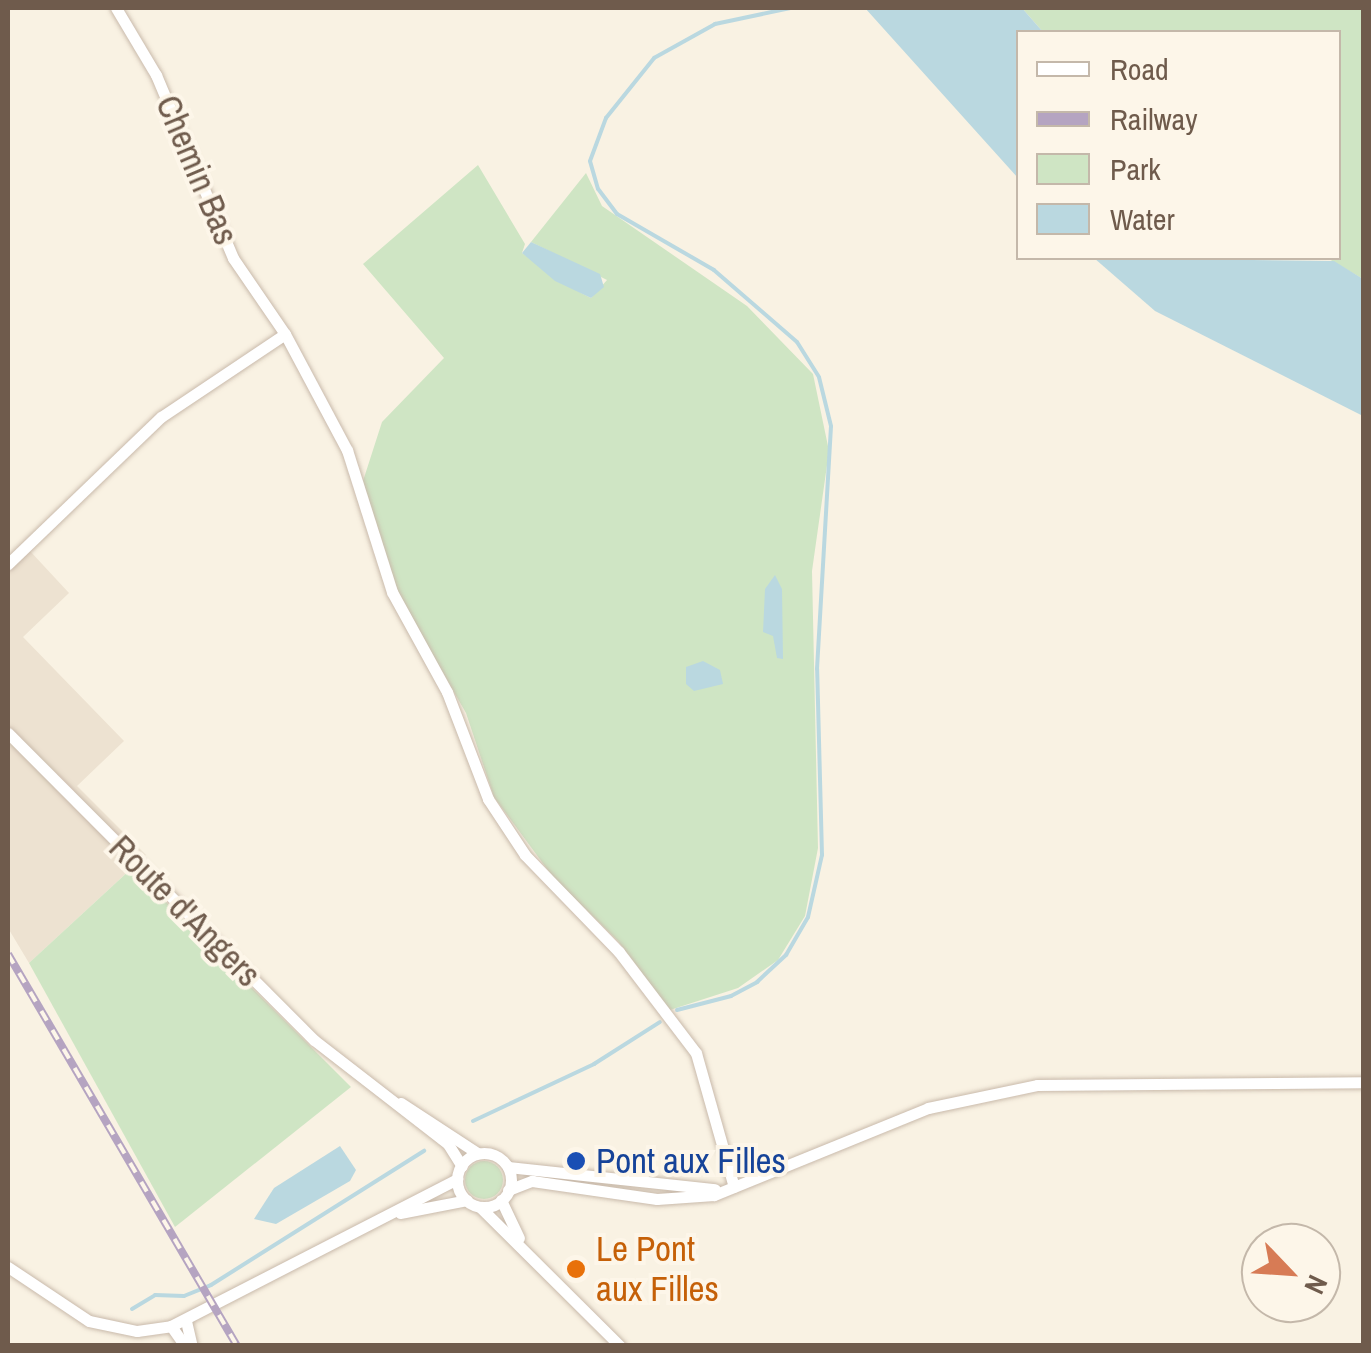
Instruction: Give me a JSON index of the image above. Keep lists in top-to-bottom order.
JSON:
{
  "streets": {
    "street": ["Chemin Bas", "Route d'Angers"]
  },
  "places": ["Pont aux Filles", "Le Pont aux Filles"],
  "legend": [
    "Road",
    "Railway",
    "Park",
    "Water"
  ],
  "north": "bottom right"
}
